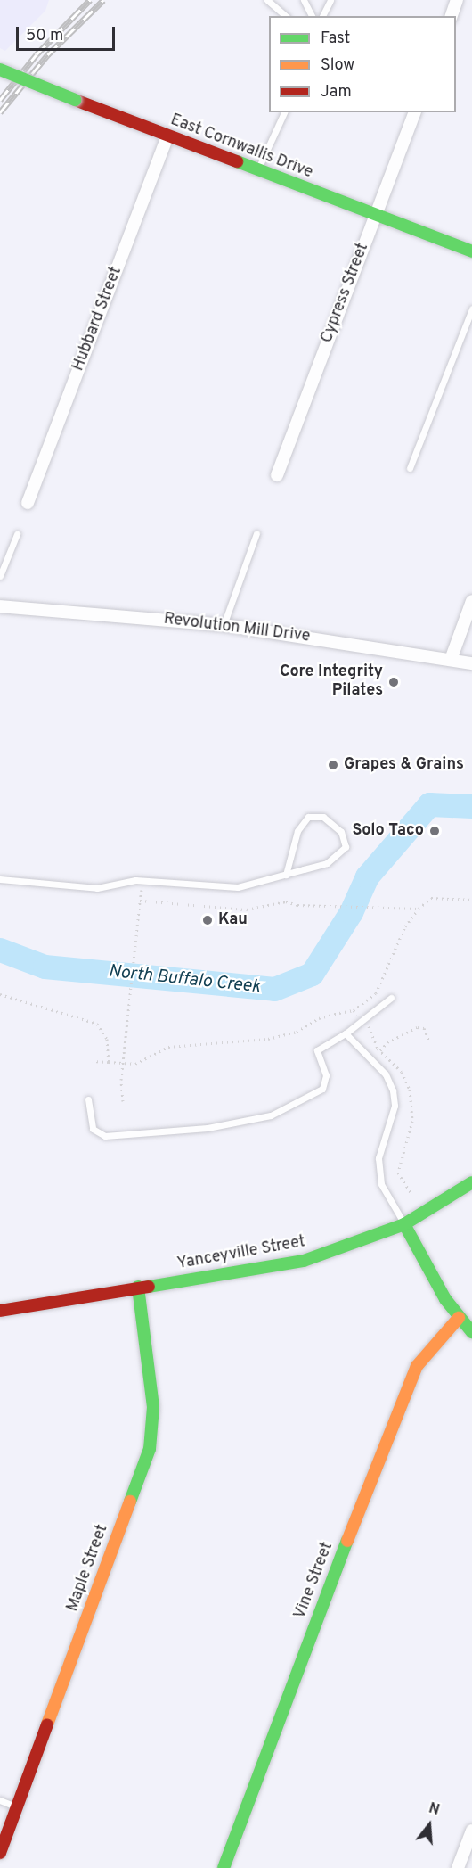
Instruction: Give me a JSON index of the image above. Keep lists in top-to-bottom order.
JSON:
{
  "streets": {
    "street": [
      "East Cornwallis Drive",
      "Cypress Street",
      "Hubbard Street",
      "Revolution Mill Drive",
      "Yanceyville Street",
      "Maple Street",
      "Vine Street"
    ]
  },
  "crossings": [
    ["East Cornwallis Drive", "Cypress Street"],
    ["East Cornwallis Drive", "Hubbard Street"],
    ["Yanceyville Street", "Maple Street"]
  ],
  "water": ["North Buffalo Creek"],
  "places": [
    "Core Integrity Pilates",
    "Grapes & Grains",
    "Solo Taco",
    "Kau"
  ],
  "legend": ["Fast", "Slow", "Jam"],
  "scale_bar": "50 m",
  "north": "top"
}
